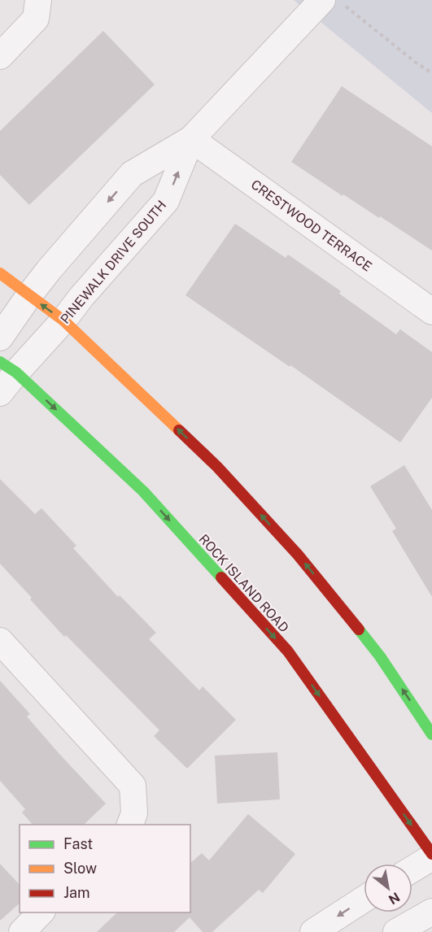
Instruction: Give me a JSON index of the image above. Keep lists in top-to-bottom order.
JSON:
{
  "streets": {
    "main road": ["ROCK ISLAND ROAD"],
    "street": ["CRESTWOOD TERRACE", "PINEWALK DRIVE SOUTH"]
  },
  "crossings": [
    ["CRESTWOOD TERRACE", "PINEWALK DRIVE SOUTH"],
    ["PINEWALK DRIVE SOUTH", "ROCK ISLAND ROAD"]
  ],
  "legend": ["Fast", "Slow", "Jam"],
  "north": "bottom right"
}
